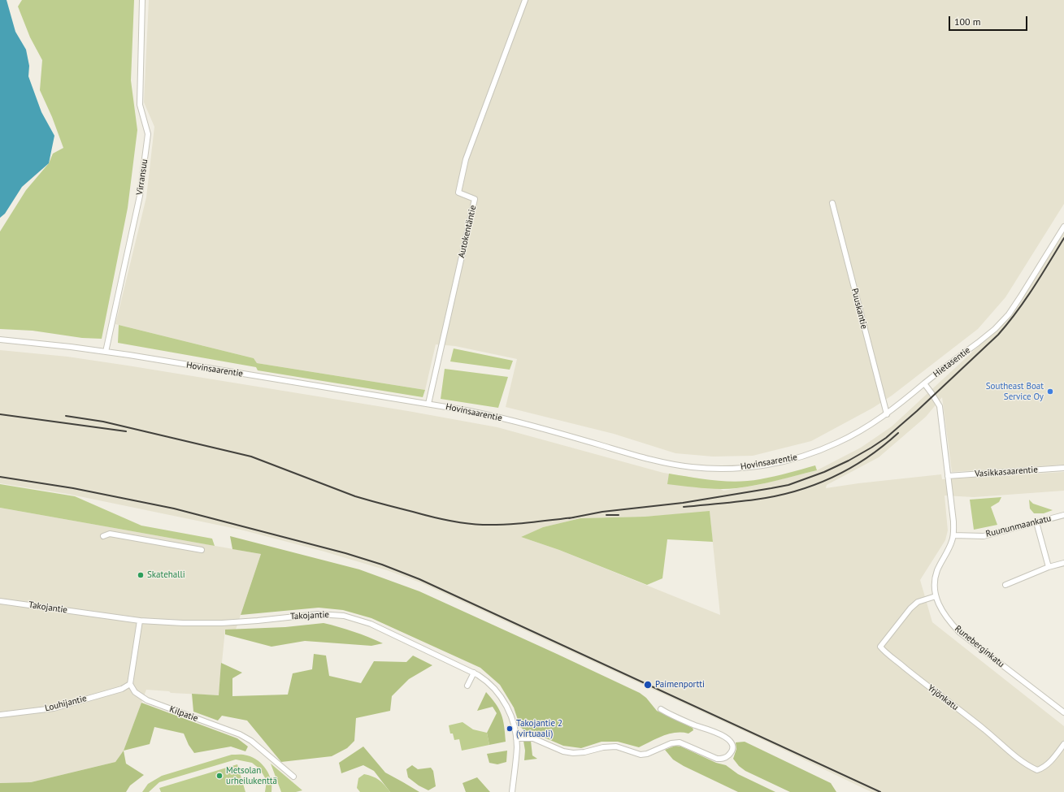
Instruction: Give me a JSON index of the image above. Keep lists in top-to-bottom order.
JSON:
{
  "streets": {
    "street": [
      "Virransuu",
      "Autokentäntie",
      "Puuskantie",
      "Hietasentie",
      "Hovinsaarentie",
      "Vasikkasaarentie",
      "Ruununmaankatu",
      "Takojantie",
      "Runeberginkatu",
      "Yrjönkatu",
      "Louhijantie",
      "Kilpatie"
    ]
  },
  "crossings": [
    ["Virransuu", "Hovinsaarentie"],
    ["Autokentäntie", "Hovinsaarentie"],
    ["Puuskantie", "Hovinsaarentie"],
    ["Hietasentie", "Hovinsaarentie"],
    ["Hietasentie", "Vasikkasaarentie"],
    ["Hietasentie", "Runeberginkatu"],
    ["Ruununmaankatu", "Runeberginkatu"],
    ["Runeberginkatu", "Yrjönkatu"],
    ["Louhijantie", "Kilpatie"]
  ],
  "places": [
    "Southeast Boat Service Oy",
    "Skatehalli",
    "Paimenportti",
    "Takojantie 2 (virtuaali)",
    "Metsolan urheilukenttä"
  ],
  "scale_bar": "100 m"
}
